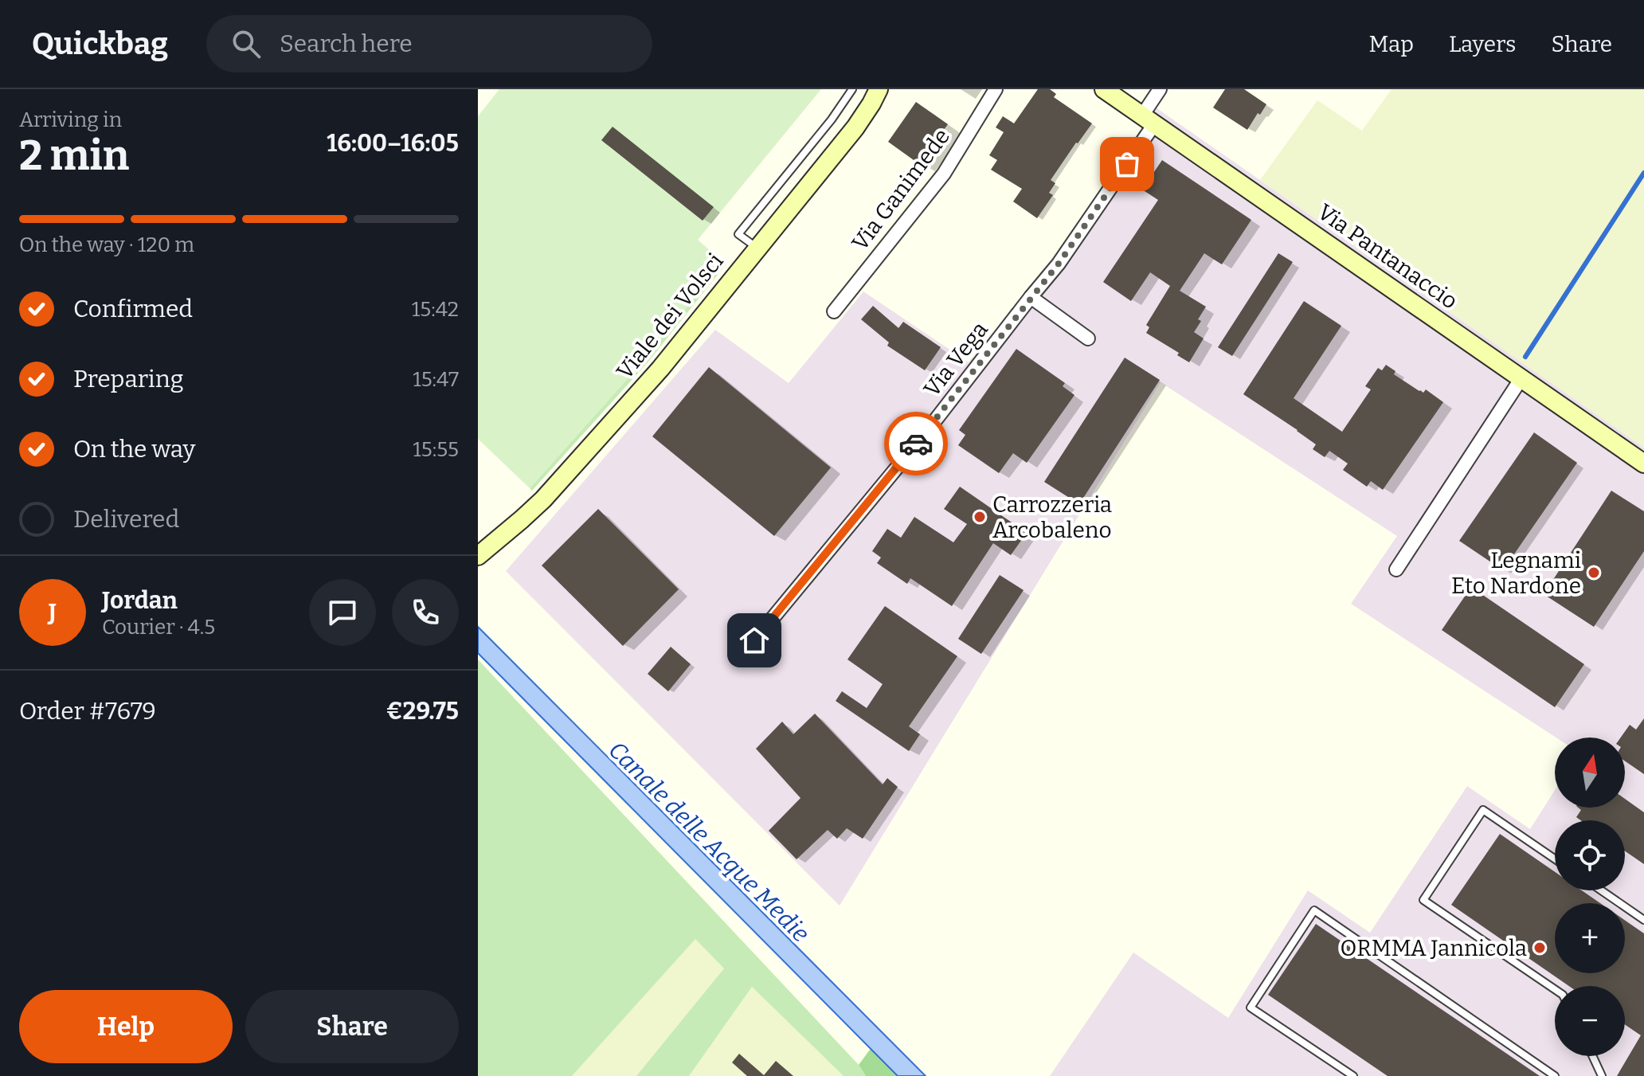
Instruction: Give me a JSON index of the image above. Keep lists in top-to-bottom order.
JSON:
{
  "streets": {
    "street": [
      "Via Ganimede",
      "Via Pantanaccio",
      "Viale dei Volsci",
      "Via Vega"
    ]
  },
  "crossings": [
    ["Via Pantanaccio", "Via Vega"]
  ],
  "water": ["Canale delle Acque Medie"],
  "places": ["Carrozzeria Arcobaleno", "Legnami Eto Nardone", "ORMMA Jannicola"],
  "north": "top",
  "page": {
    "header": "Quickbag",
    "search": "Search here",
    "nav": ["Map", "Layers", "Share"],
    "heading": ["2 min", "Arriving in", "16:00–16:05"],
    "panel": [
      "Jordan",
      "Courier · 4.5",
      "Order #7679",
      "€29.75"
    ],
    "bar": "On the way · 120 m",
    "list": [
      ["Confirmed", "15:42"],
      ["Preparing", "15:47"],
      ["On the way", "15:55"],
      "Delivered"
    ],
    "round": "J",
    "map_buttons": ["+", "−"],
    "buttons": ["Help", "Share"]
  }
}
